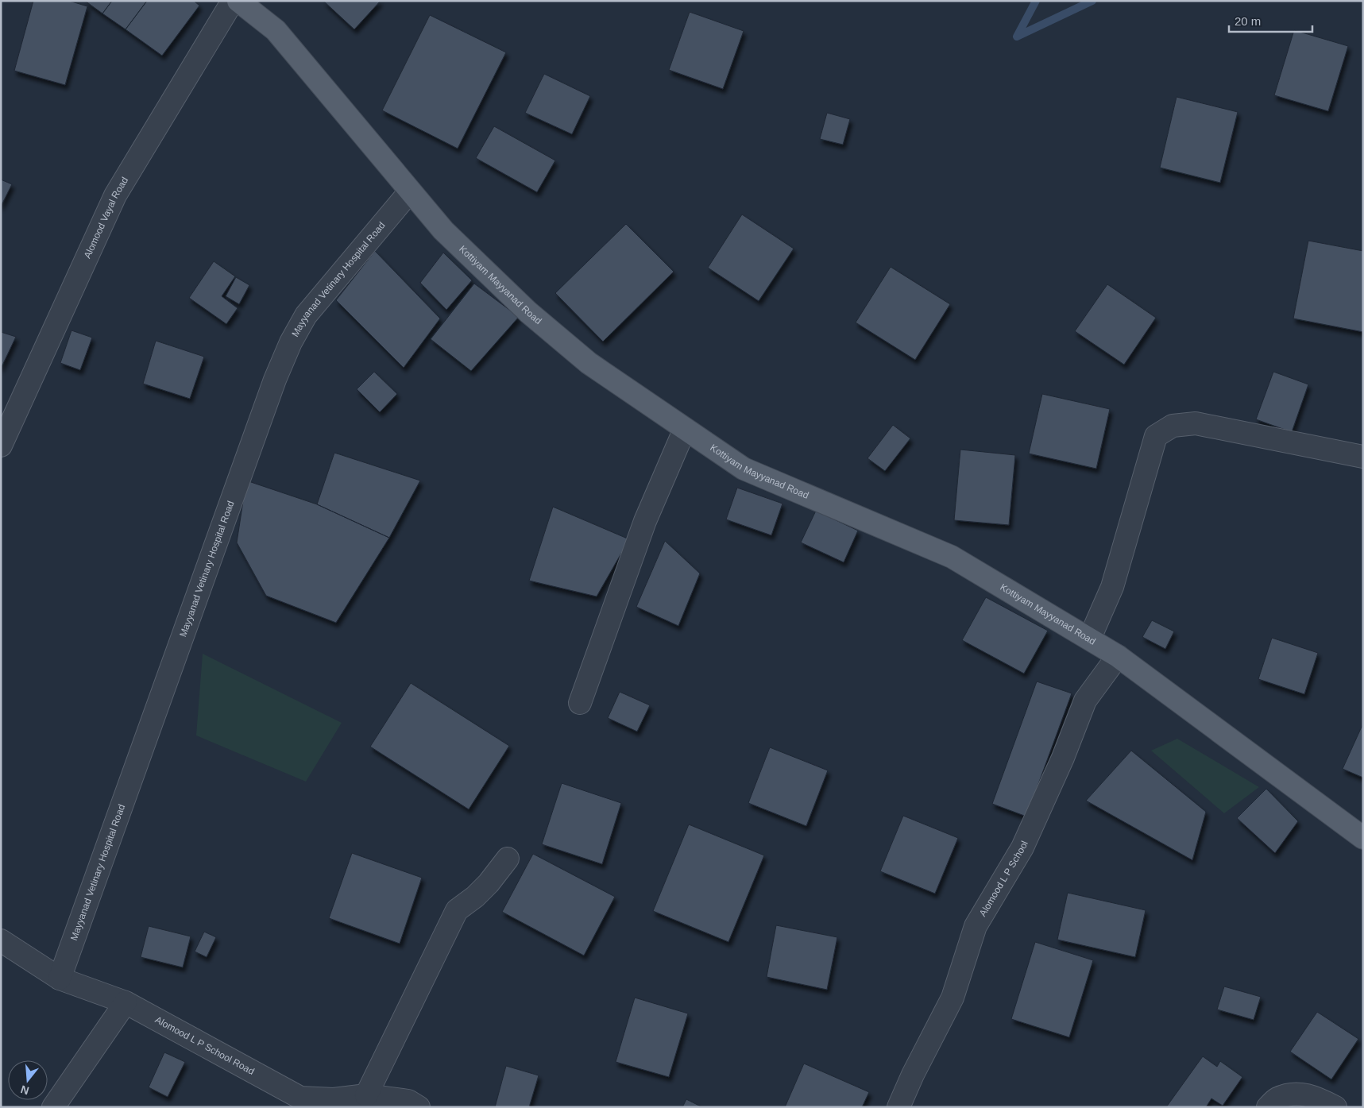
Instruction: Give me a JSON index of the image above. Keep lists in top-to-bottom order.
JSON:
{
  "streets": {
    "main road": ["Kottiyam Mayyanad Road"],
    "street": [
      "Alomood Vayal Road",
      "Mayyanad Vetinary Hospital Road",
      "Alomood L P School",
      "Alomood L P School Road"
    ]
  },
  "crossings": [
    ["Mayyanad Vetinary Hospital Road", "Kottiyam Mayyanad Road"],
    ["Mayyanad Vetinary Hospital Road", "Alomood L P School Road"],
    ["Kottiyam Mayyanad Road", "Alomood L P School"]
  ],
  "scale_bar": "20 m",
  "north": "bottom"
}
